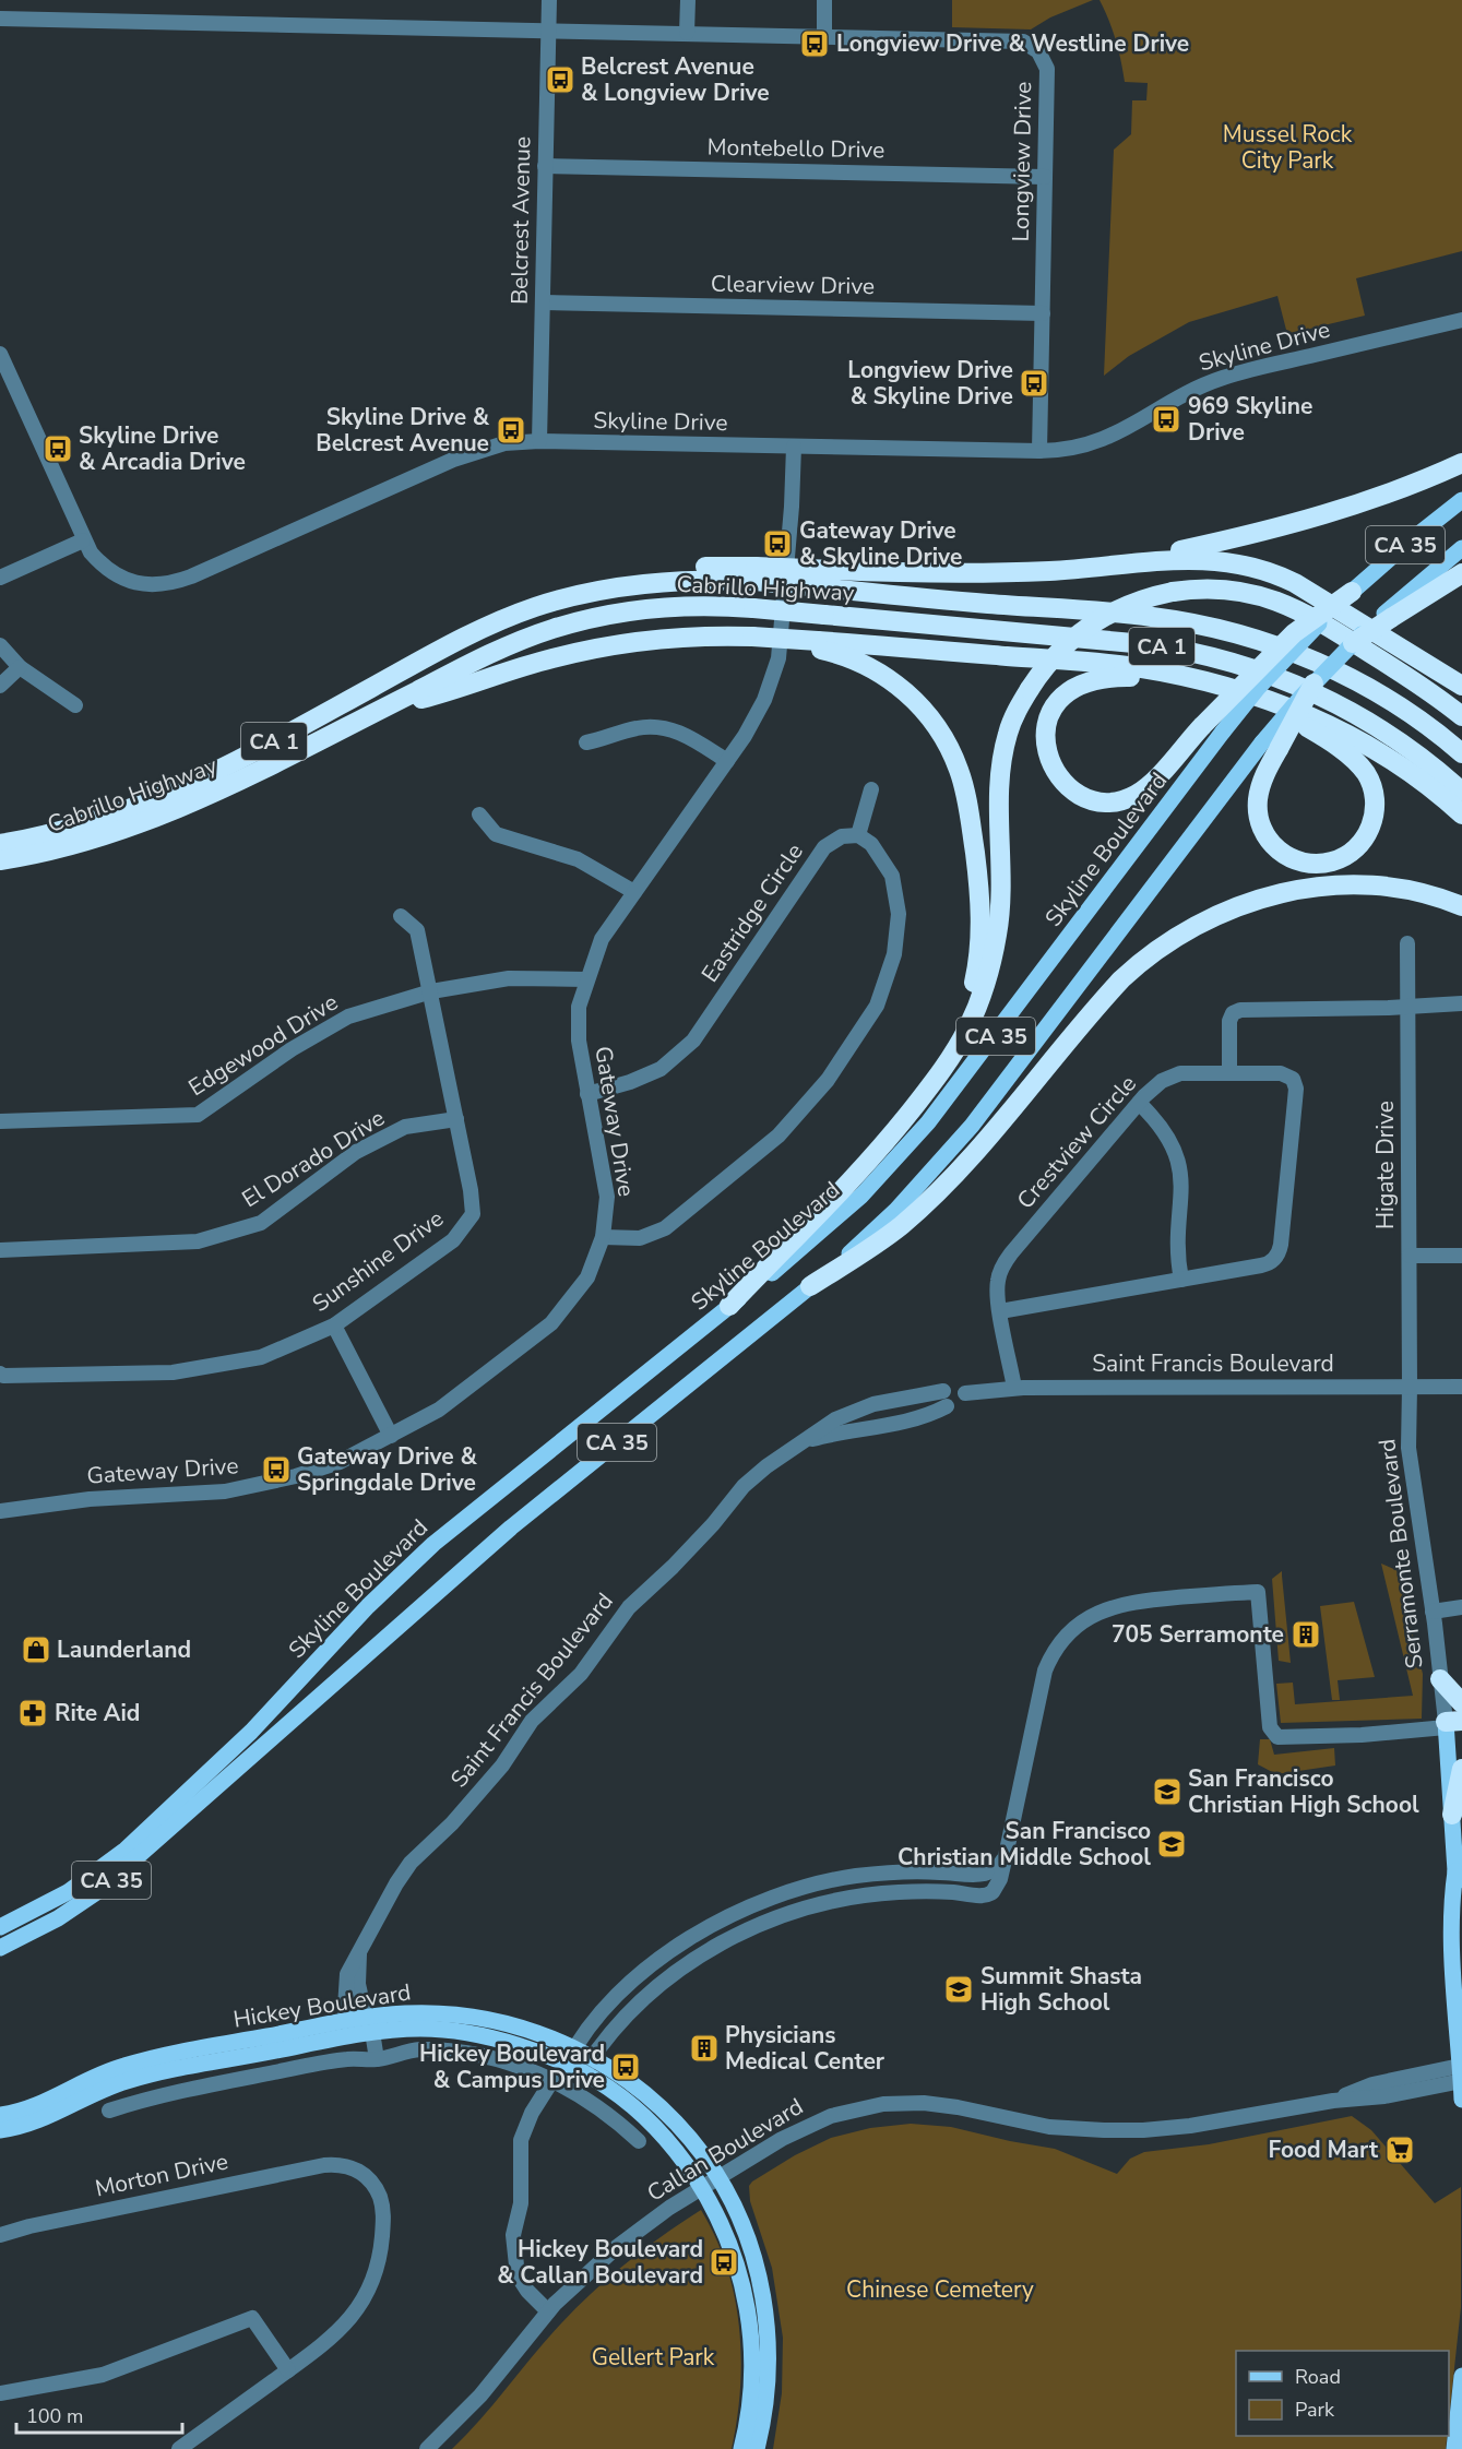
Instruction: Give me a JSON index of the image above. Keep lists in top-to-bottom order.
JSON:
{
  "streets": {
    "highway": ["Cabrillo Highway", "CA 1"],
    "main road": [
      "CA 35",
      "Skyline Boulevard",
      "Serramonte Boulevard",
      "Hickey Boulevard"
    ],
    "street": [
      "Montebello Drive",
      "Longview Drive",
      "Belcrest Avenue",
      "Clearview Drive",
      "Skyline Drive",
      "Eastridge Circle",
      "Edgewood Drive",
      "Gateway Drive",
      "Crestview Circle",
      "El Dorado Drive",
      "Higate Drive",
      "Sunshine Drive",
      "Saint Francis Boulevard",
      "Callan Boulevard",
      "Morton Drive"
    ]
  },
  "crossings": [
    ["Montebello Drive", "Longview Drive"],
    ["Montebello Drive", "Belcrest Avenue"],
    ["Longview Drive", "Belcrest Avenue"],
    ["Longview Drive", "Clearview Drive"],
    ["Longview Drive", "Skyline Drive"],
    ["Belcrest Avenue", "Clearview Drive"],
    ["Belcrest Avenue", "Skyline Drive"],
    ["Skyline Drive", "Gateway Drive"],
    ["Eastridge Circle", "Gateway Drive"],
    ["Edgewood Drive", "Gateway Drive"],
    ["Edgewood Drive", "Sunshine Drive"],
    ["Crestview Circle", "Saint Francis Boulevard"],
    ["El Dorado Drive", "Sunshine Drive"],
    ["Higate Drive", "Saint Francis Boulevard"],
    ["Higate Drive", "Serramonte Boulevard"],
    ["Saint Francis Boulevard", "Serramonte Boulevard"],
    ["Saint Francis Boulevard", "Hickey Boulevard"],
    ["Serramonte Boulevard", "Callan Boulevard"],
    ["Hickey Boulevard", "Callan Boulevard"]
  ],
  "parks": ["Mussel Rock City Park", "Chinese Cemetery", "Gellert Park"],
  "places": {
    "bus stop": [
      "Longview Drive & Westline Drive",
      "Belcrest Avenue & Longview Drive",
      "Longview Drive & Skyline Drive",
      "969 Skyline Drive",
      "Skyline Drive & Belcrest Avenue",
      "Skyline Drive & Arcadia Drive",
      "Gateway Drive & Skyline Drive",
      "Gateway Drive & Springdale Drive",
      "Hickey Boulevard & Campus Drive",
      "Hickey Boulevard & Callan Boulevard"
    ],
    "building": ["705 Serramonte", "Physicians Medical Center"],
    "shop": ["Launderland"],
    "pharmacy": ["Rite Aid"],
    "school or university": ["San Francisco Christian High School", "San Francisco Christian Middle School", "Summit Shasta High School"],
    "supermarket": ["Food Mart"]
  },
  "legend": ["Road", "Park"],
  "scale_bar": "100 m"
}
